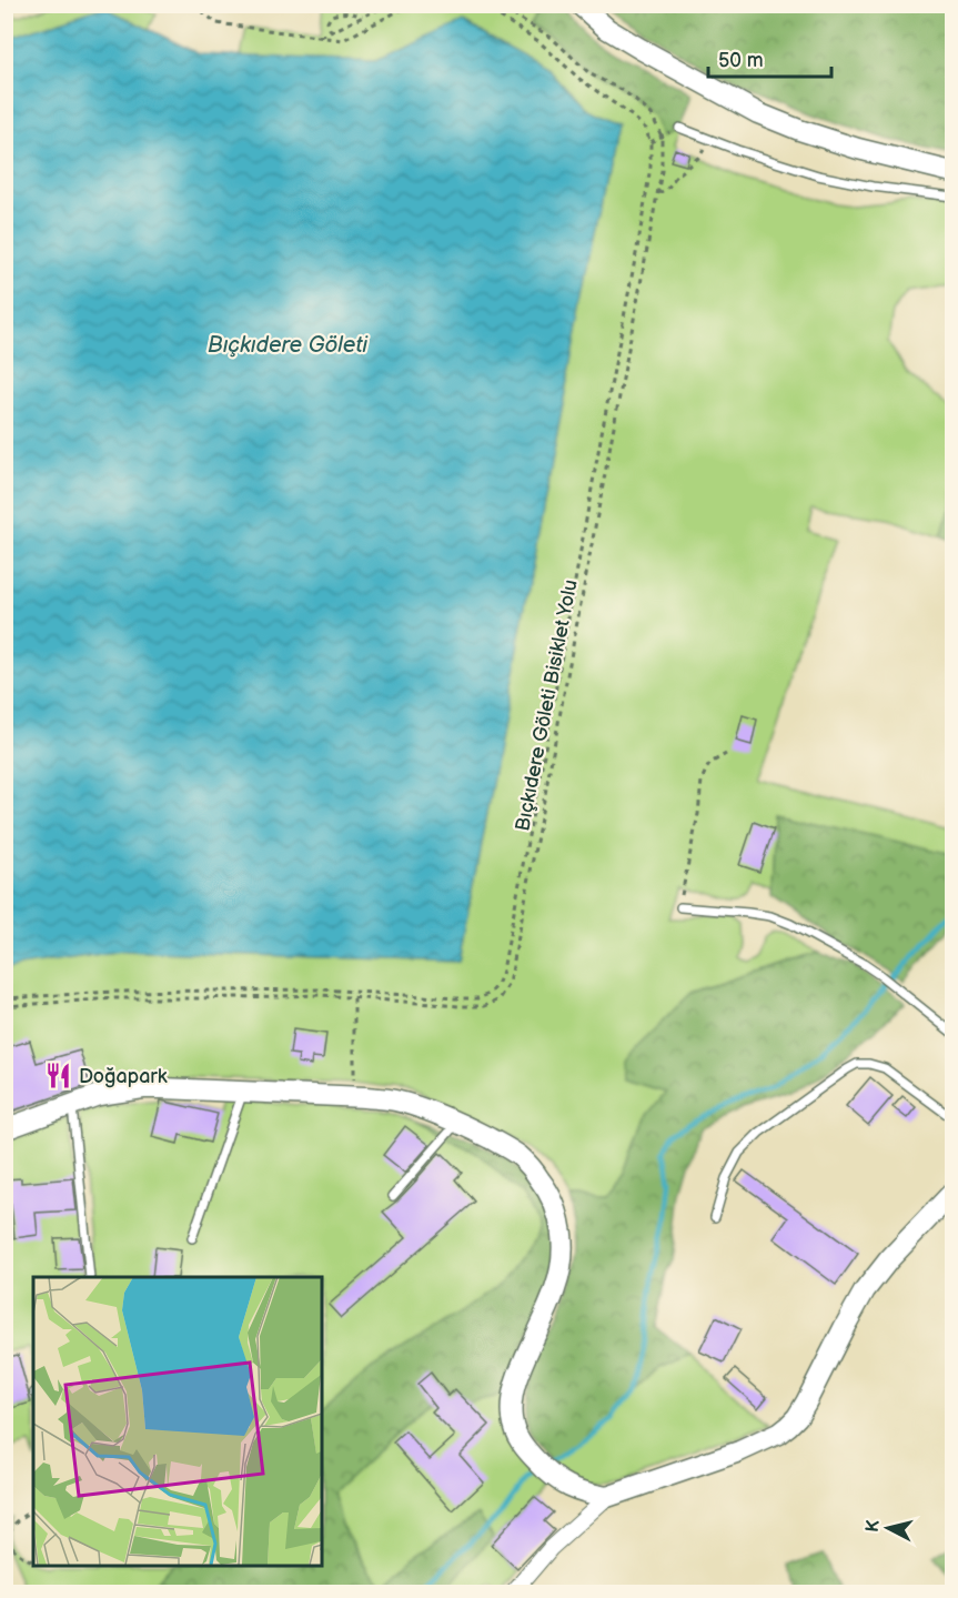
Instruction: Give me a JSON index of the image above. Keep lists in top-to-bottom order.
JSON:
{
  "streets": {
    "path": ["Bıçkıdere Göleti Bisiklet Yolu"]
  },
  "water": ["Bıçkıdere Göleti"],
  "places": {
    "restaurant": ["Doğapark"]
  },
  "scale_bar": "50 m",
  "north": "left"
}
